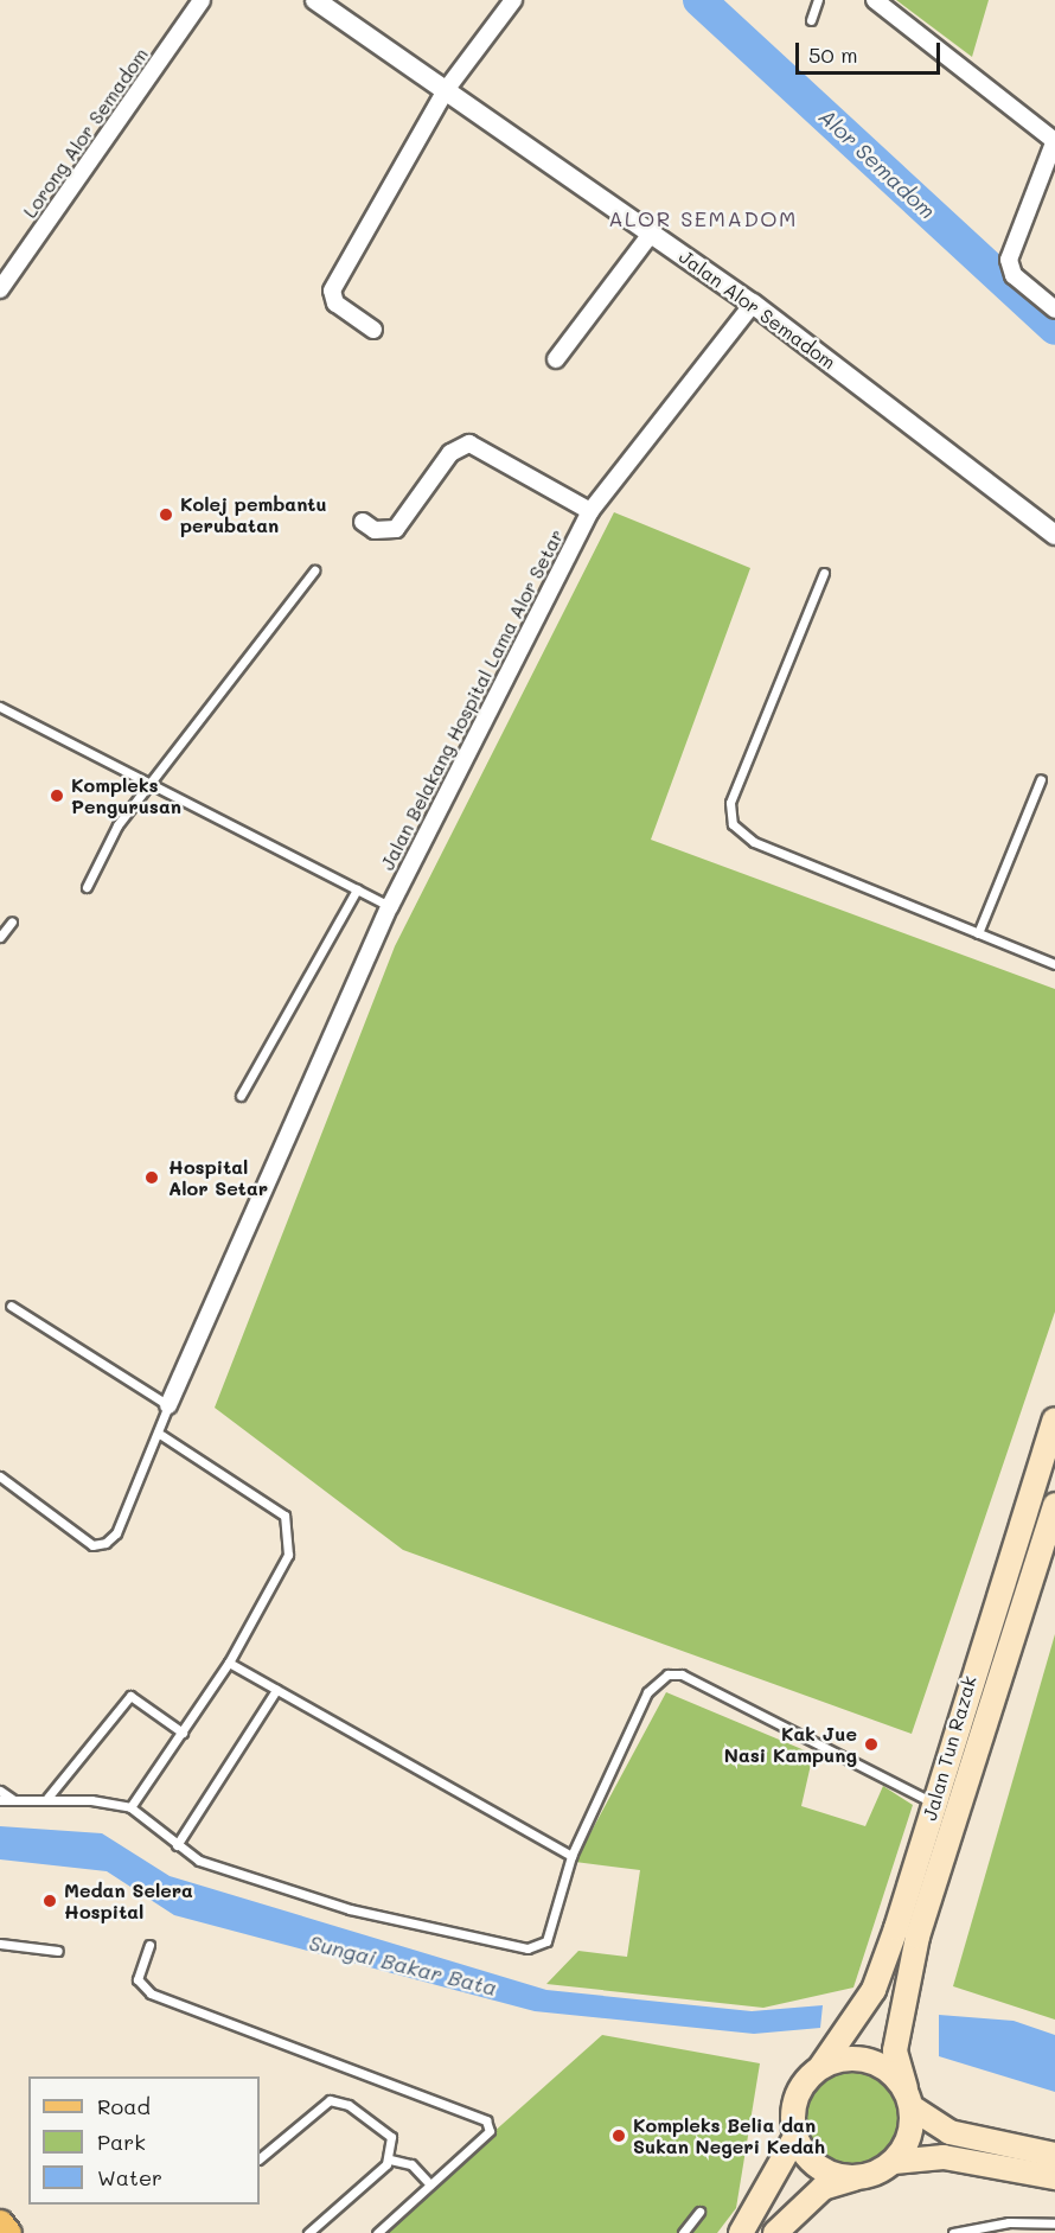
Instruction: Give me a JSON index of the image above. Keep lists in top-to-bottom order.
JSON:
{
  "streets": {
    "main road": ["Jalan Tun Razak"],
    "street": ["Lorong Alor Semadom", "Jalan Alor Semadom", "Jalan Belakang Hospital Lama Alor Setar"]
  },
  "crossings": [
    ["Jalan Alor Semadom", "Jalan Belakang Hospital Lama Alor Setar"]
  ],
  "districts": ["ALOR SEMADOM"],
  "water": ["Alor Semadom", "Sungai Bakar Bata"],
  "places": [
    "Kolej pembantu perubatan",
    "Kompleks Pengurusan",
    "Hospital Alor Setar",
    "Kak Jue Nasi Kampung",
    "Medan Selera Hospital",
    "Kompleks Belia dan Sukan Negeri Kedah"
  ],
  "legend": ["Road", "Park", "Water"],
  "scale_bar": "50 m"
}
